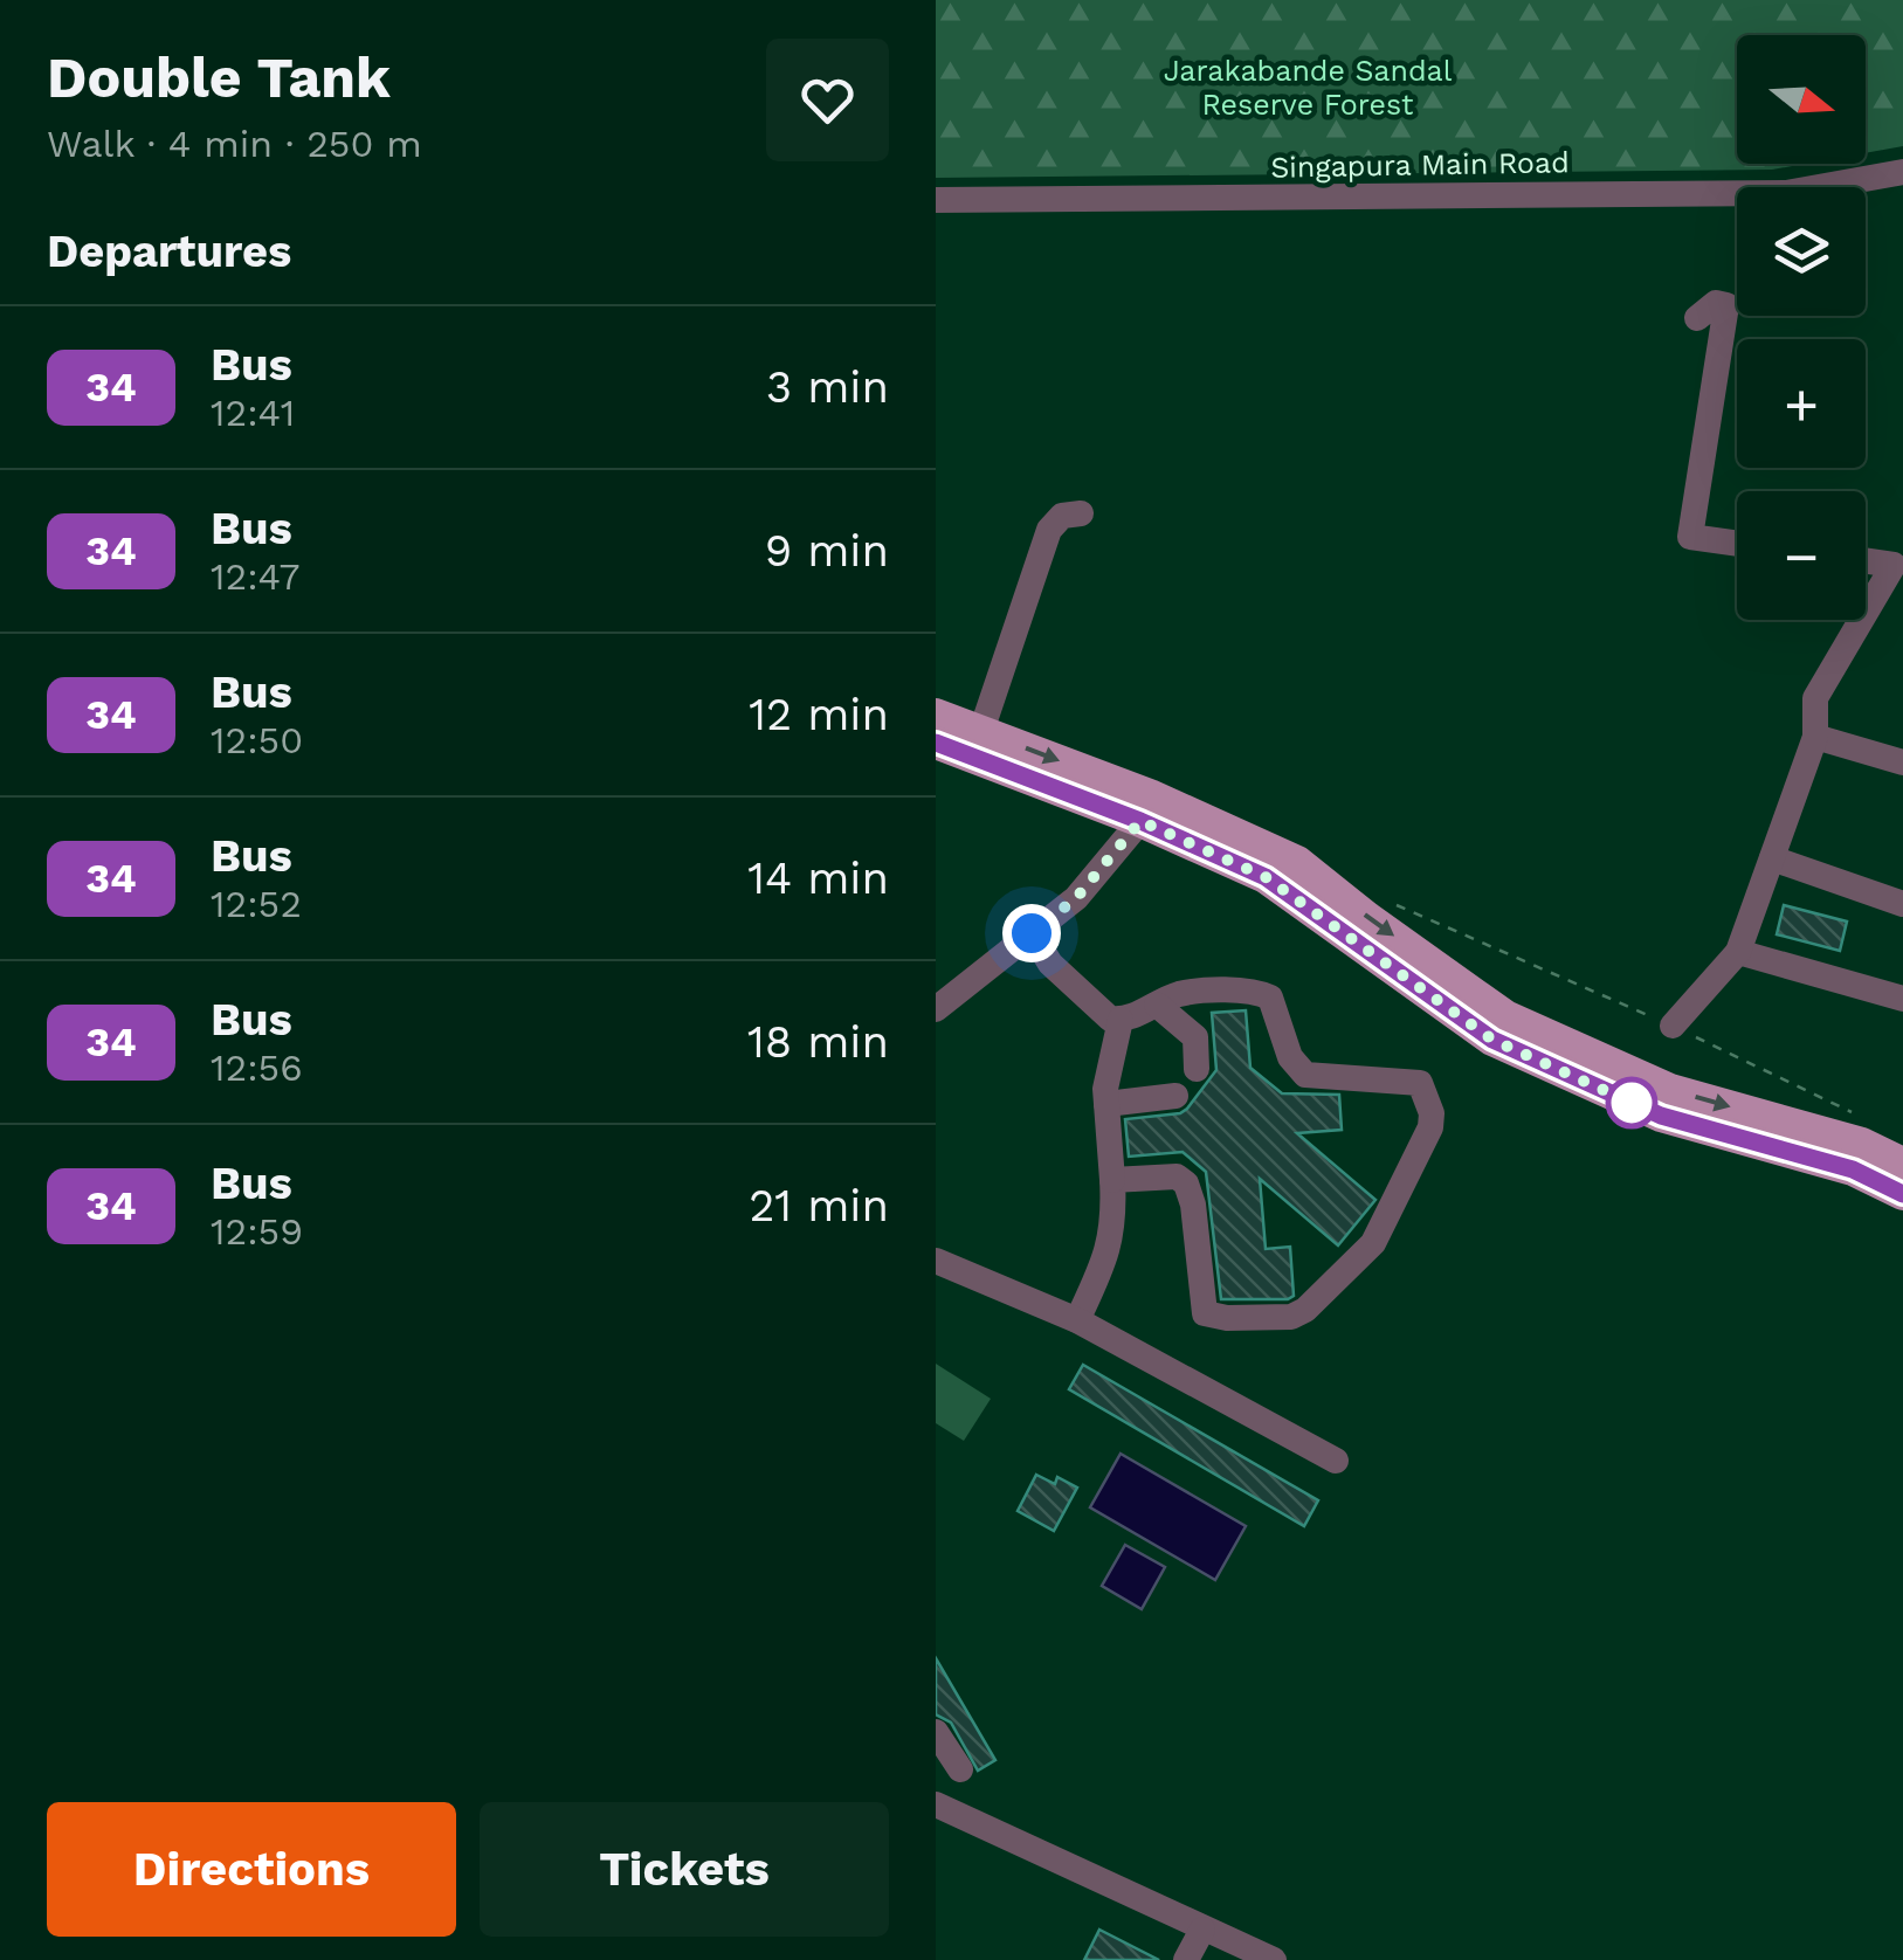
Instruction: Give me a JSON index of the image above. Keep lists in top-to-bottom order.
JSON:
{
  "streets": {
    "street": ["Singapura Main Road"]
  },
  "parks": ["Jarakabande Sandal Reserve Forest"],
  "lines": ["bus line 34"],
  "north": "right",
  "page": {
    "heading": [
      ["Double Tank", "Walk · 4 min · 250 m"],
      "Departures"
    ],
    "map_buttons": ["+", "−"],
    "list": [
      {
        "mark": "34",
        "name": "Bus",
        "note": "12:41",
        "value": "3 min"
      },
      {
        "mark": "34",
        "name": "Bus",
        "note": "12:47",
        "value": "9 min"
      },
      {
        "mark": "34",
        "name": "Bus",
        "note": "12:50",
        "value": "12 min"
      },
      {
        "mark": "34",
        "name": "Bus",
        "note": "12:52",
        "value": "14 min"
      },
      {
        "mark": "34",
        "name": "Bus",
        "note": "12:56",
        "value": "18 min"
      },
      {
        "mark": "34",
        "name": "Bus",
        "note": "12:59",
        "value": "21 min"
      }
    ],
    "buttons": ["Directions", "Tickets"]
  }
}
